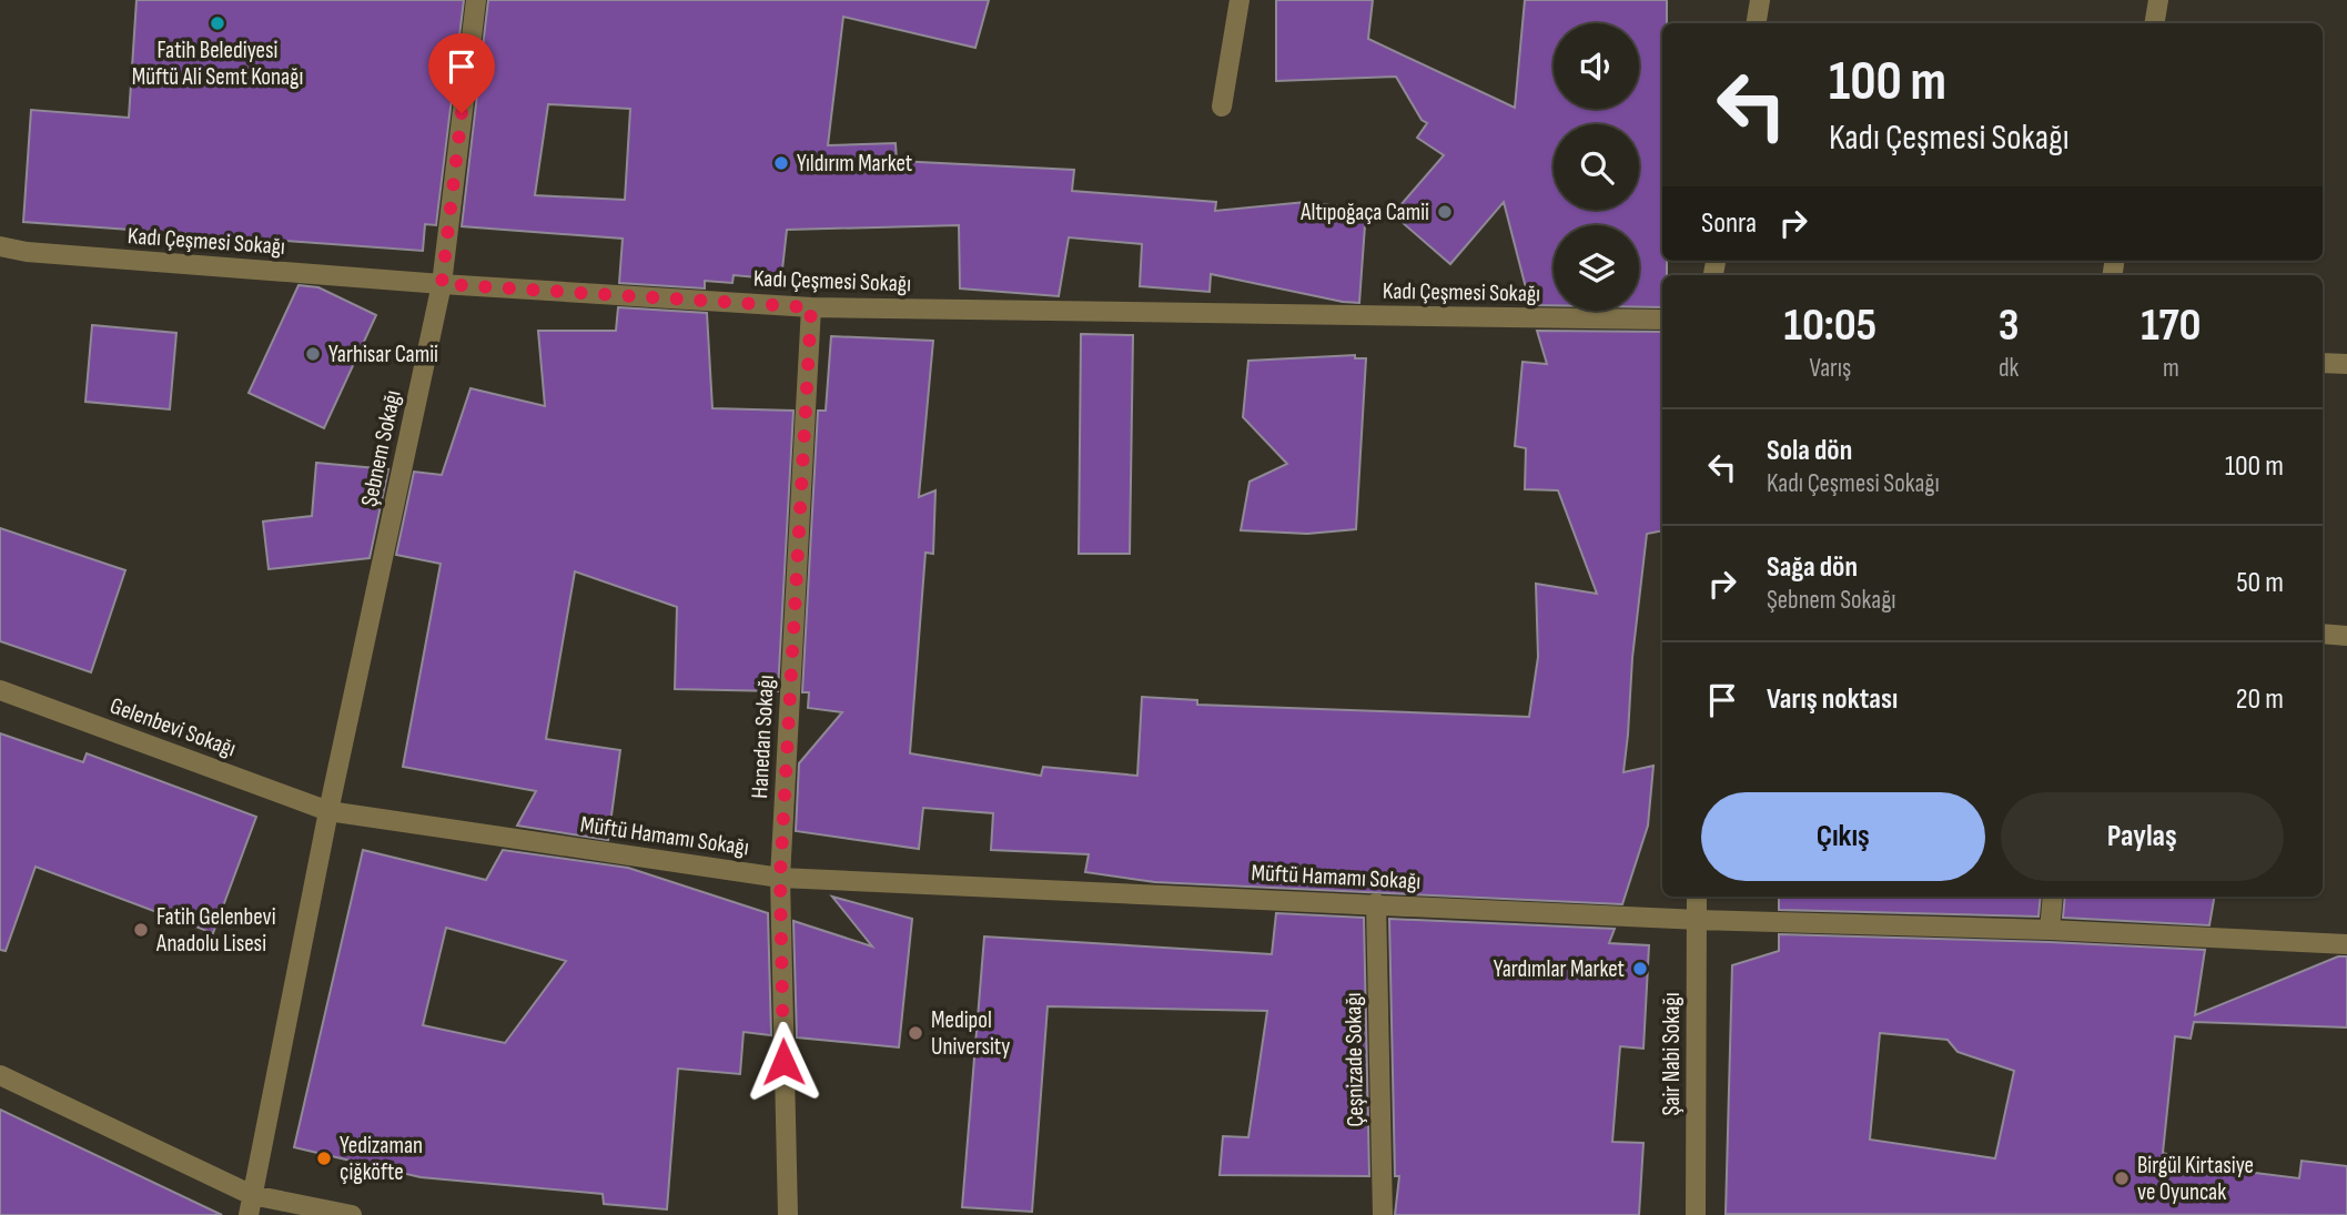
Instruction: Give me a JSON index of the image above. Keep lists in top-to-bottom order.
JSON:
{
  "streets": {
    "street": [
      "Kadı Çeşmesi Sokağı",
      "Şebnem Sokağı",
      "Gelenbevi Sokağı",
      "Hanedan Sokağı",
      "Müftü Hamamı Sokağı",
      "Şair Nabi Sokağı",
      "Çeşnizade Sokağı"
    ]
  },
  "crossings": [
    ["Kadı Çeşmesi Sokağı", "Şebnem Sokağı"],
    ["Kadı Çeşmesi Sokağı", "Hanedan Sokağı"],
    ["Şebnem Sokağı", "Gelenbevi Sokağı"],
    ["Şebnem Sokağı", "Müftü Hamamı Sokağı"],
    ["Gelenbevi Sokağı", "Müftü Hamamı Sokağı"],
    ["Hanedan Sokağı", "Müftü Hamamı Sokağı"],
    ["Müftü Hamamı Sokağı", "Şair Nabi Sokağı"],
    ["Müftü Hamamı Sokağı", "Çeşnizade Sokağı"]
  ],
  "places": [
    "Fatih Belediyesi Müftü Ali Semt Konağı",
    "Yıldırım Market",
    "Altıpoğaça Camii",
    "Yarhisar Camii",
    "Fatih Gelenbevi Anadolu Lisesi",
    "Yardımlar Market",
    "Medipol University",
    "Yedizaman çiğköfte",
    "Birgül Kirtasiye ve Oyuncak"
  ],
  "page": {
    "turn": ["100 m", "Kadı Çeşmesi Sokağı"],
    "then": "Sonra",
    "eta": [
      "10:05",
      "Varış",
      "3",
      "dk",
      "170",
      "m"
    ],
    "list": [
      {
        "name": "Sola dön",
        "note": "Kadı Çeşmesi Sokağı",
        "value": "100 m"
      },
      {
        "name": "Sağa dön",
        "note": "Şebnem Sokağı",
        "value": "50 m"
      },
      {
        "name": "Varış noktası",
        "value": "20 m"
      }
    ],
    "buttons": ["Çıkış", "Paylaş"]
  }
}
